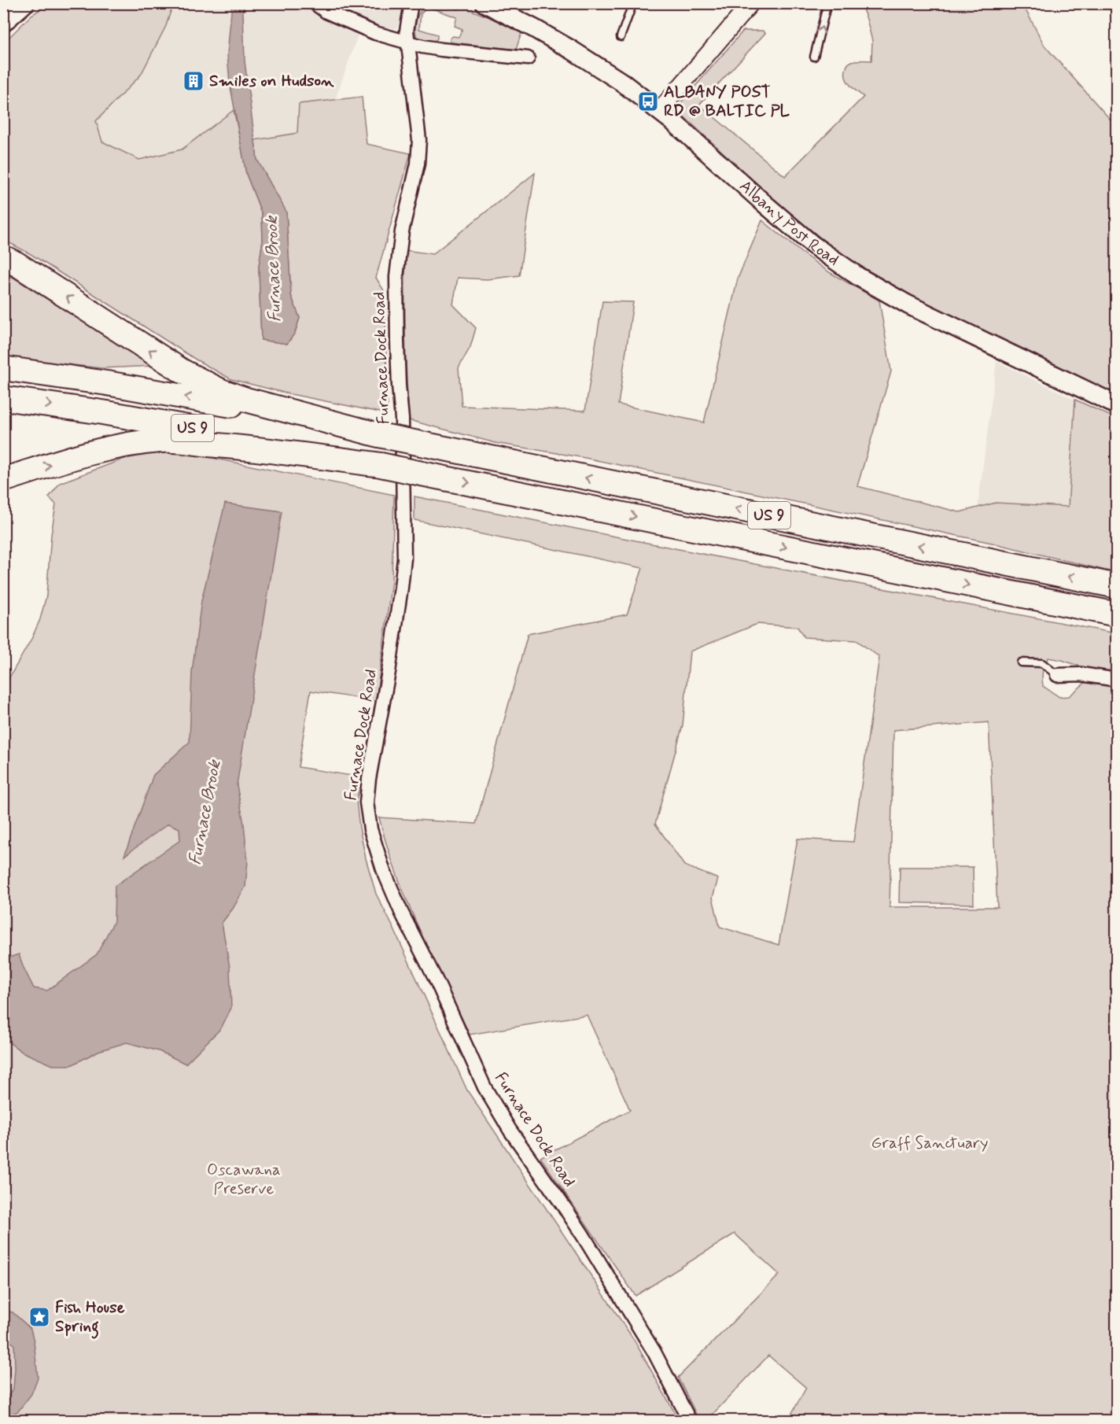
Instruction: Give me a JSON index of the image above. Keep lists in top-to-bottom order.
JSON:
{
  "streets": {
    "highway": ["US 9"],
    "main road": ["Albany Post Road"],
    "street": ["Furnace Dock Road"]
  },
  "water": ["Furnace Brook"],
  "parks": ["Graff Sanctuary", "Oscawana Preserve"],
  "places": {
    "building": ["Smiles on Hudson"],
    "bus stop": ["ALBANY POST RD @ BALTIC PL"],
    "place": ["Fish House Spring"]
  }
}
